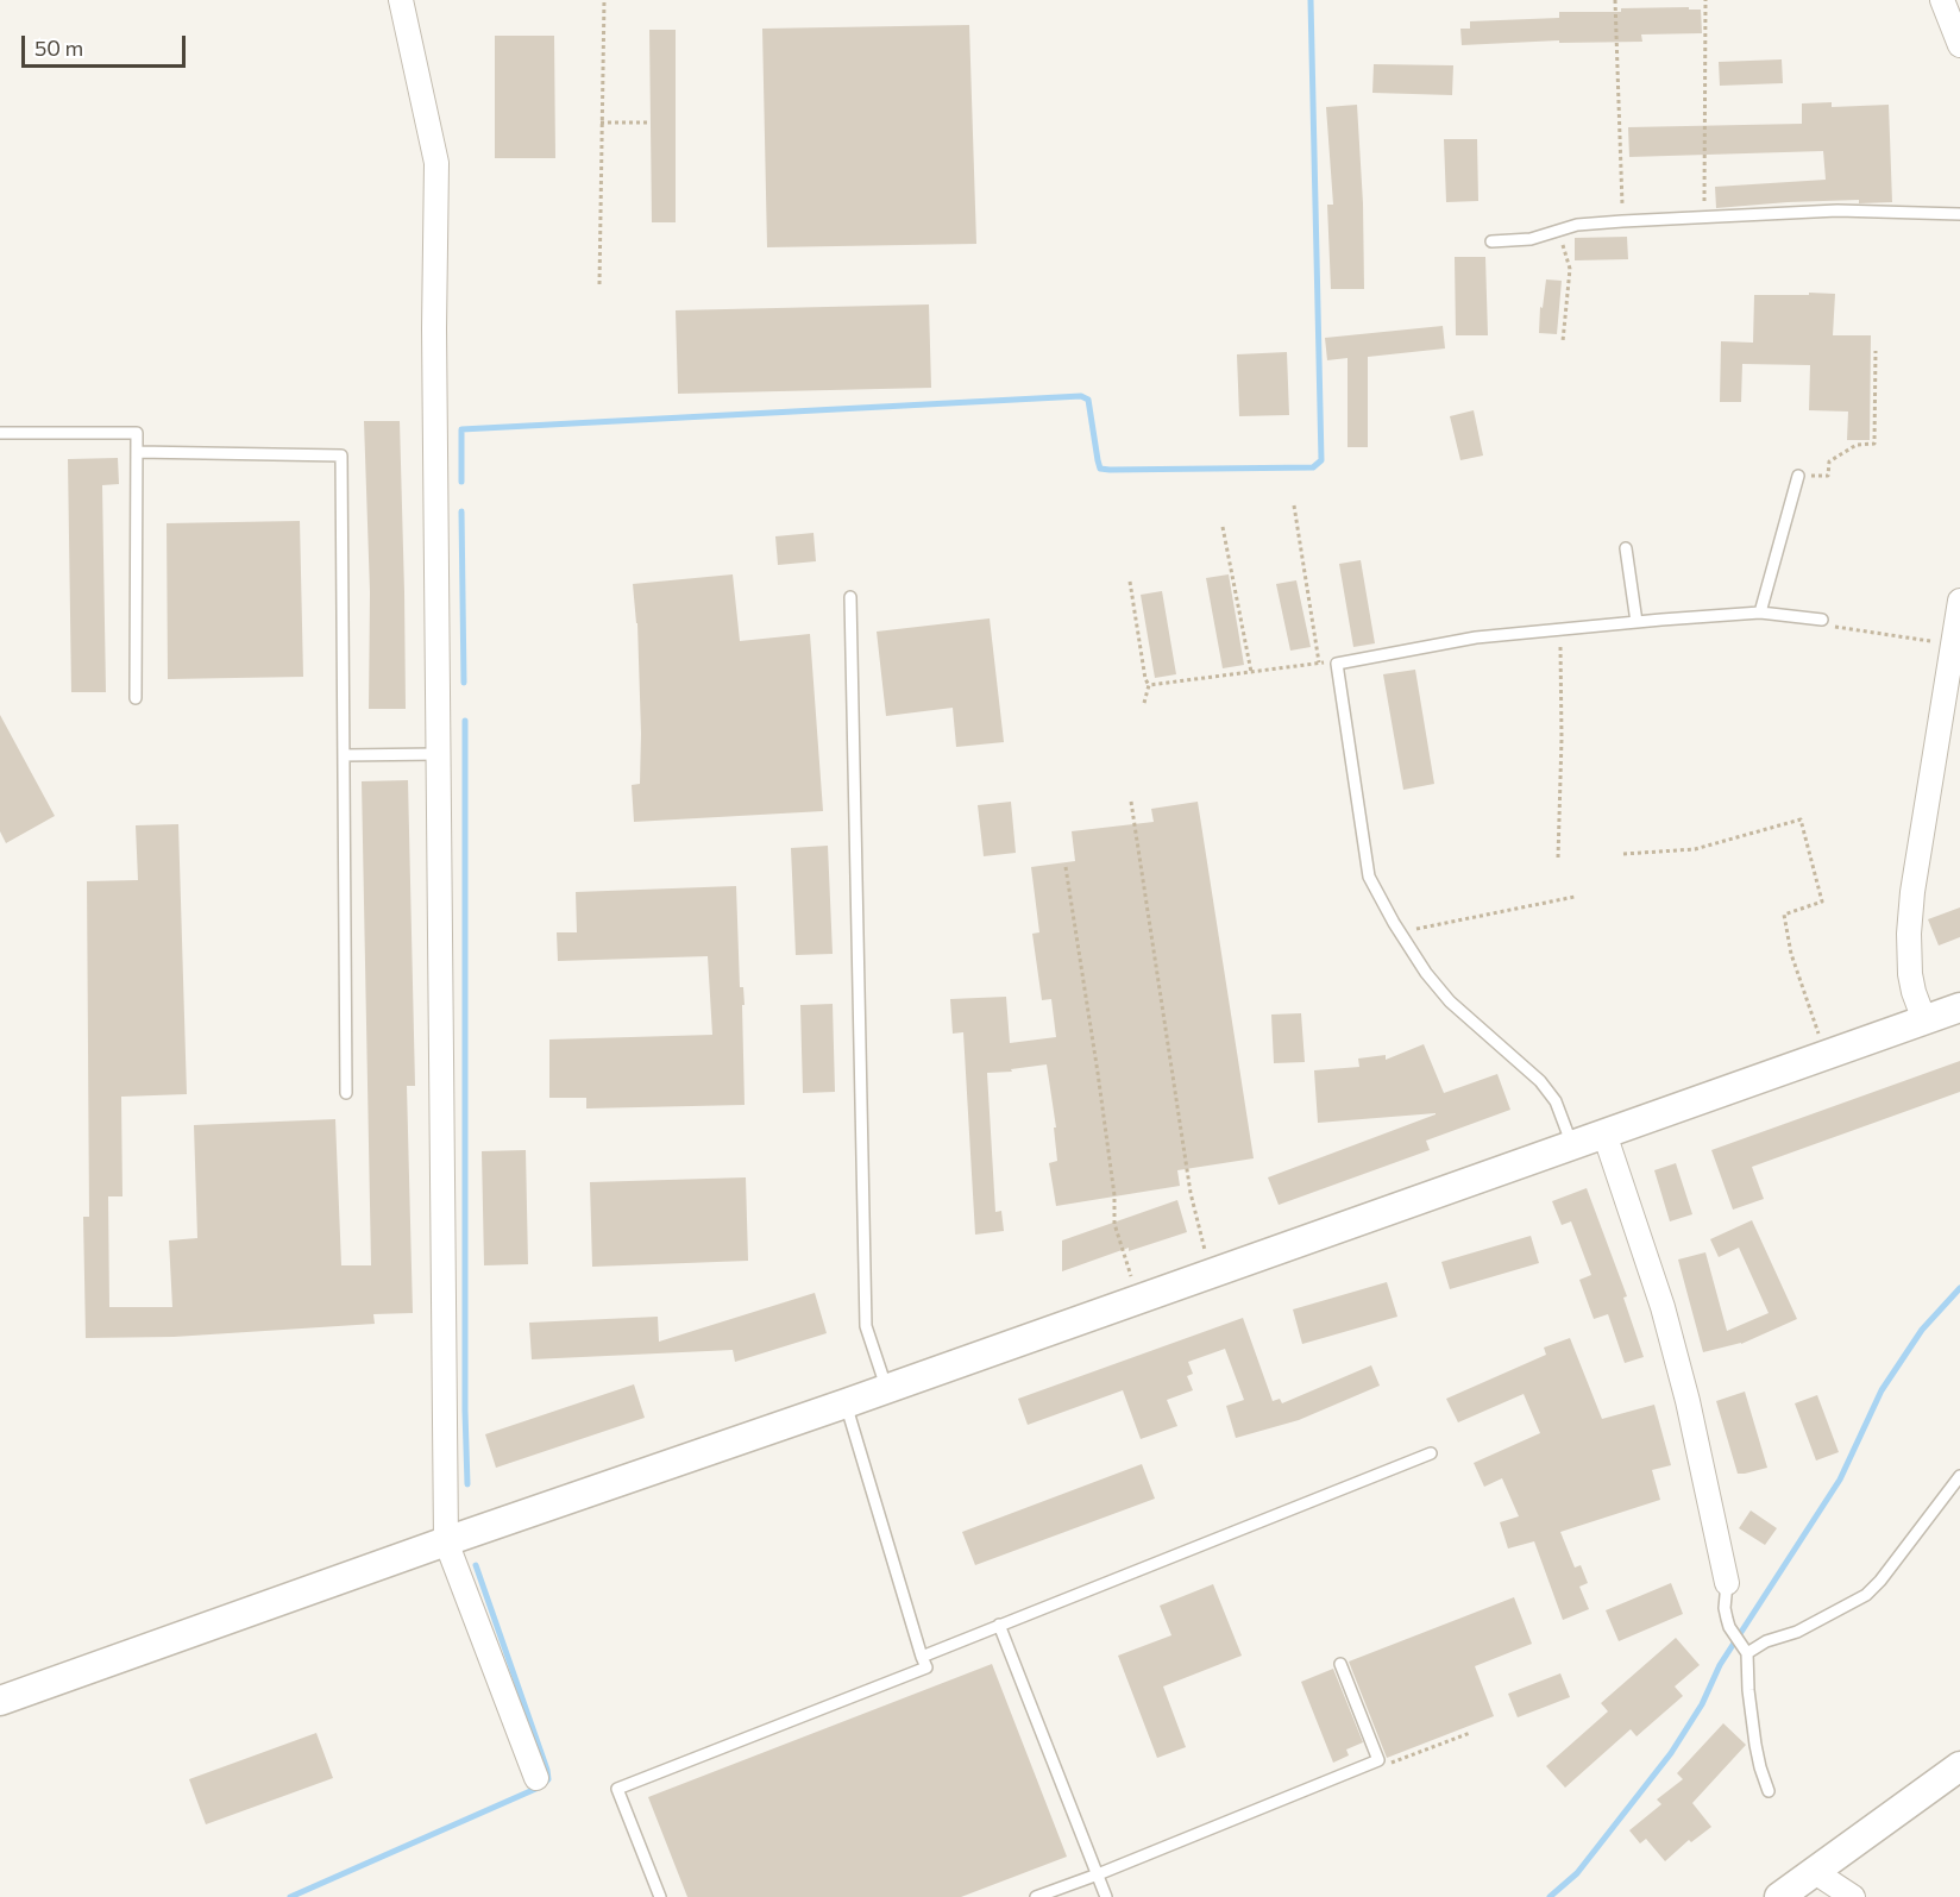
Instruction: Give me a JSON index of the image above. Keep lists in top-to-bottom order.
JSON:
{
  "scale_bar": "50 m"
}
